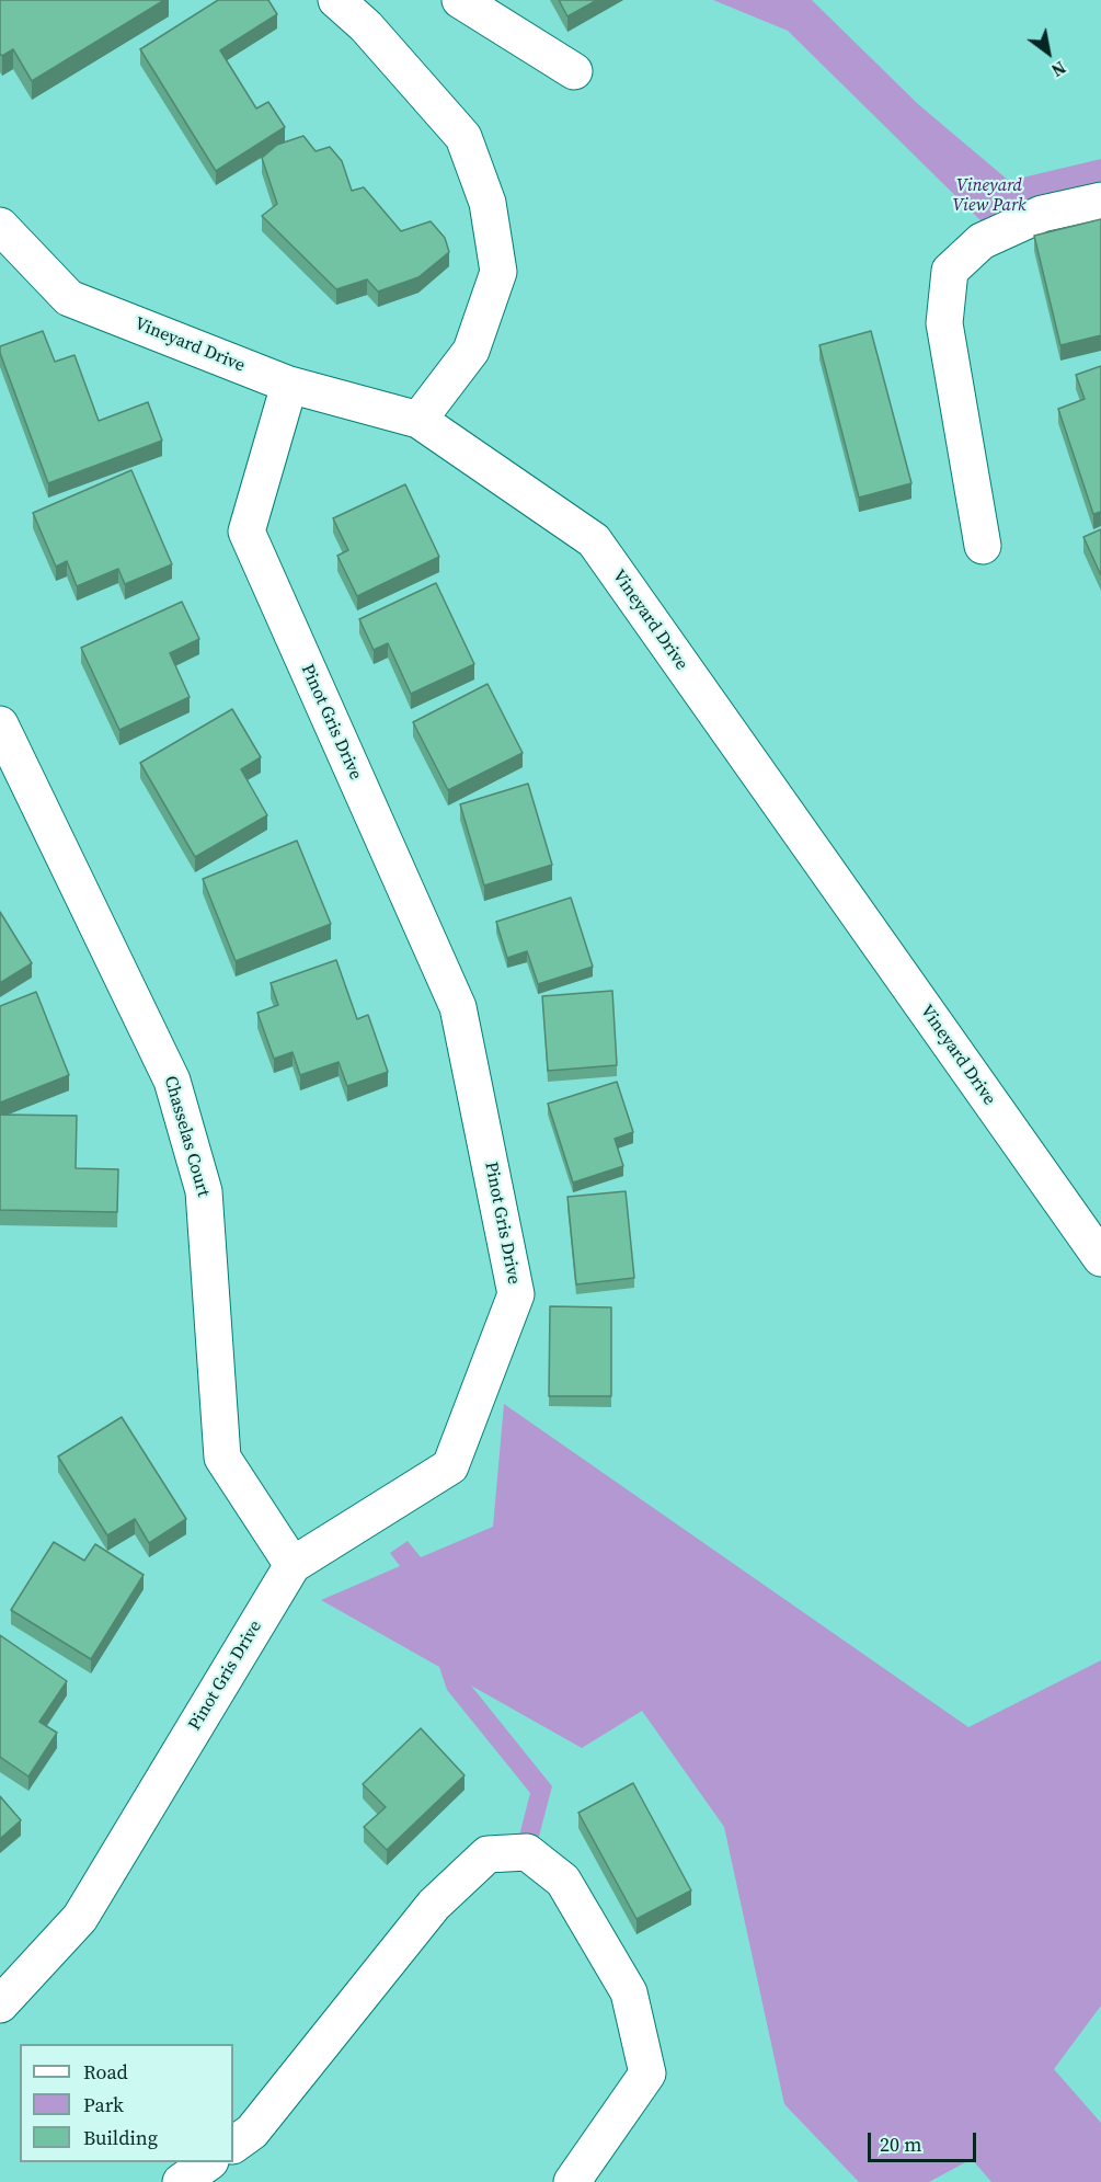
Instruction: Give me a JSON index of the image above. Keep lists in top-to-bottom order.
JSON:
{
  "streets": {
    "street": ["Vineyard Drive", "Pinot Gris Drive", "Chasselas Court"]
  },
  "crossings": [
    ["Vineyard Drive", "Pinot Gris Drive"],
    ["Pinot Gris Drive", "Chasselas Court"]
  ],
  "parks": ["Vineyard View Park"],
  "legend": ["Road", "Park", "Building"],
  "scale_bar": "20 m",
  "north": "bottom right"
}
